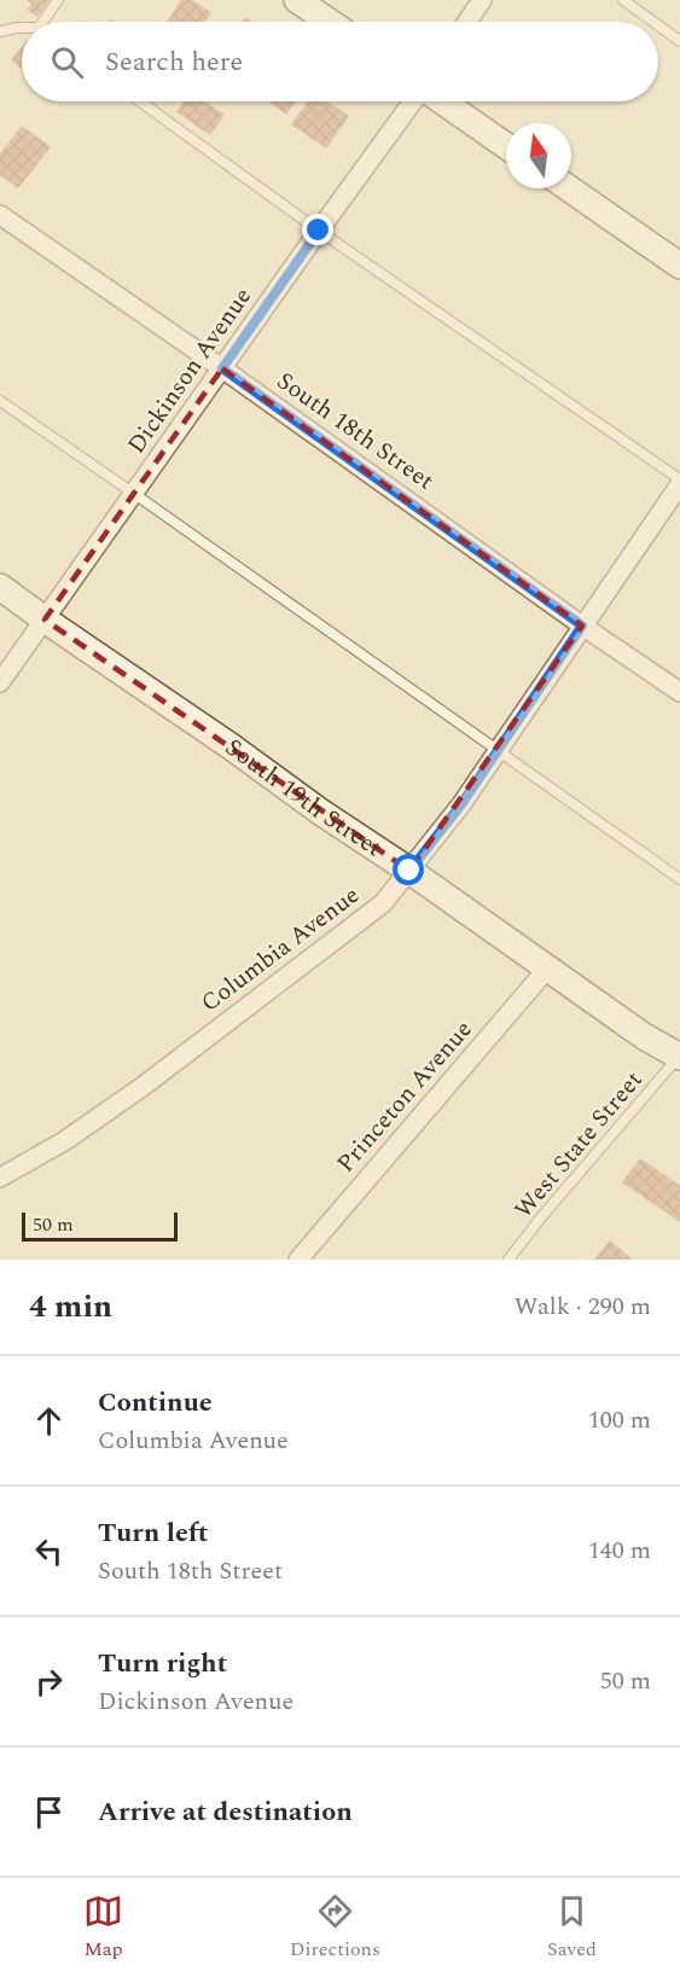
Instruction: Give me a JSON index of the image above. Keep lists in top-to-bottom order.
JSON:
{
  "streets": {
    "street": [
      "Dickinson Avenue",
      "South 18th Street",
      "South 19th Street",
      "Columbia Avenue",
      "Princeton Avenue"
    ],
    "lane": ["West State Street"]
  },
  "crossings": [
    ["Dickinson Avenue", "South 18th Street"],
    ["Dickinson Avenue", "South 19th Street"],
    ["South 18th Street", "Columbia Avenue"],
    ["South 19th Street", "Columbia Avenue"],
    ["South 19th Street", "Princeton Avenue"],
    ["South 19th Street", "West State Street"]
  ],
  "scale_bar": "50 m",
  "north": "top",
  "page": {
    "search": "Search here",
    "scale": "50 m",
    "heading": ["4 min", "Walk · 290 m"],
    "list": [
      ["Continue", "Columbia Avenue", "100 m"],
      ["Turn left", "South 18th Street", "140 m"],
      ["Turn right", "Dickinson Avenue", "50 m"],
      "Arrive at destination"
    ],
    "nav": ["Map", "Directions", "Saved"]
  }
}
